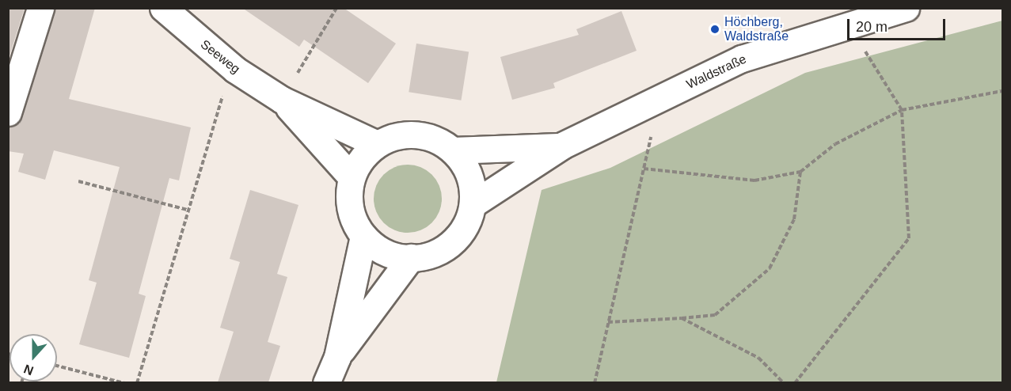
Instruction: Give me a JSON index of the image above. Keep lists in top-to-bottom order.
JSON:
{
  "streets": {
    "street": ["Seeweg", "Waldstraße"]
  },
  "crossings": [
    ["Seeweg", "Waldstraße"]
  ],
  "places": ["Höchberg, Waldstraße"],
  "scale_bar": "20 m",
  "north": "bottom"
}
